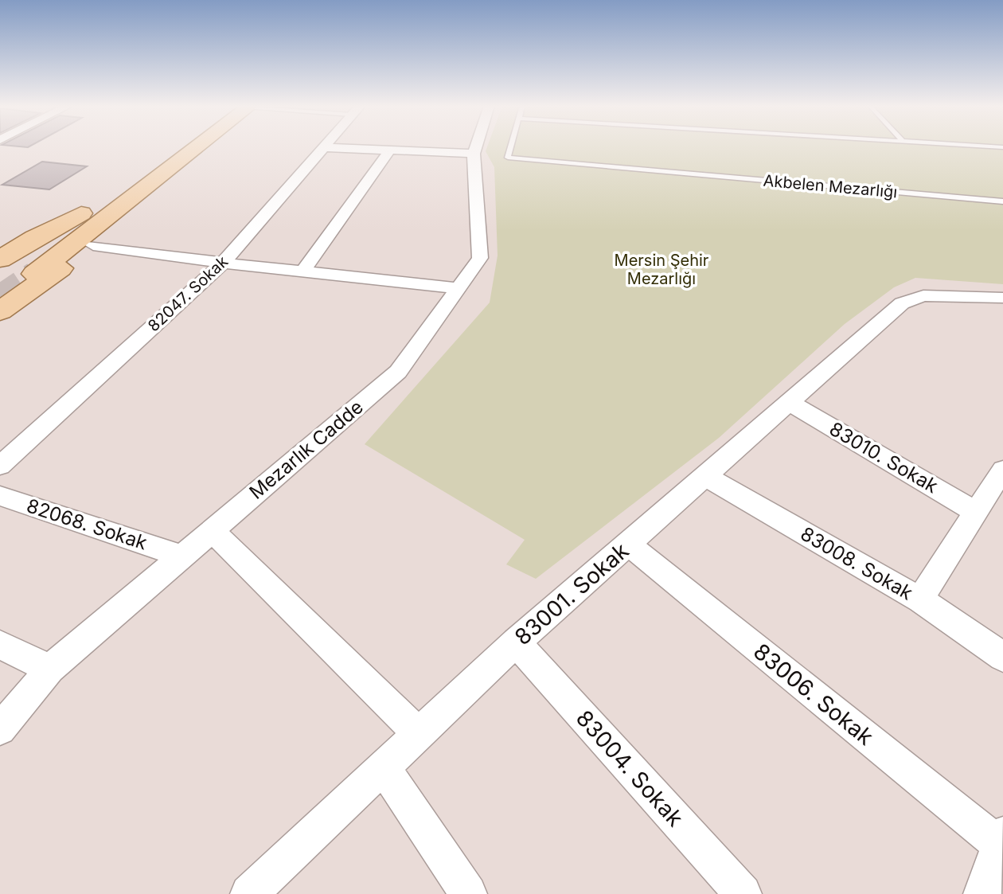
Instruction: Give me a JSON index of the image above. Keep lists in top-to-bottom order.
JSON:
{
  "streets": {
    "street": [
      "82047. Sokak",
      "Mezarlık Cadde",
      "83010. Sokak",
      "82068. Sokak",
      "83008. Sokak",
      "83001. Sokak",
      "83006. Sokak",
      "83004. Sokak"
    ],
    "lane": ["Akbelen Mezarlığı"]
  },
  "crossings": [
    ["83010. Sokak", "83001. Sokak"],
    ["83008. Sokak", "83001. Sokak"],
    ["83001. Sokak", "83006. Sokak"],
    ["83001. Sokak", "83004. Sokak"]
  ],
  "parks": ["Mersin Şehir Mezarlığı"]
}
